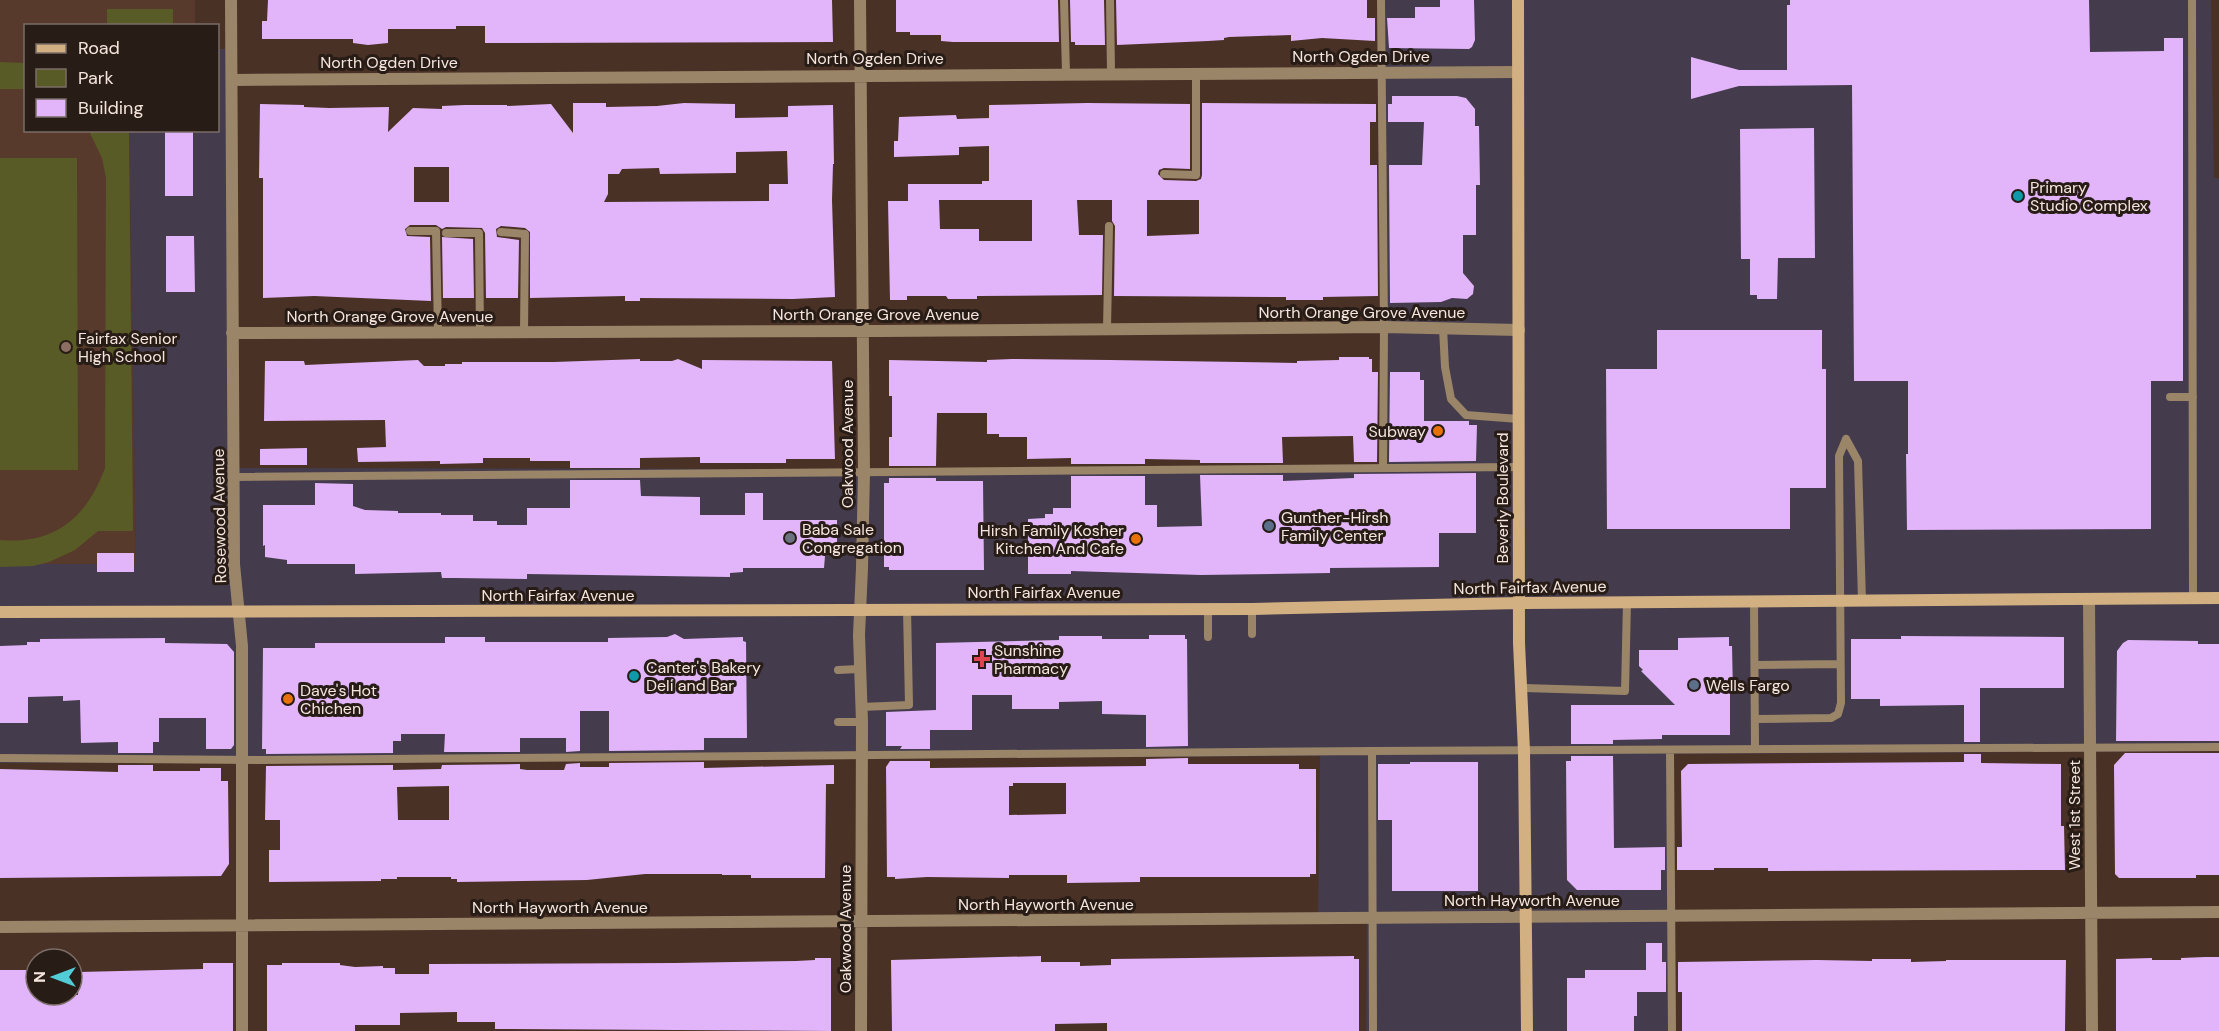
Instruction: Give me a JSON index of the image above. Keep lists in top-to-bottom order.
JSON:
{
  "streets": {
    "main road": ["Beverly Boulevard", "North Fairfax Avenue"],
    "street": [
      "North Ogden Drive",
      "North Orange Grove Avenue",
      "Oakwood Avenue",
      "Rosewood Avenue",
      "West 1st Street",
      "North Hayworth Avenue"
    ]
  },
  "crossings": [
    ["North Ogden Drive", "Oakwood Avenue"],
    ["North Ogden Drive", "Beverly Boulevard"],
    ["North Ogden Drive", "Rosewood Avenue"],
    ["North Orange Grove Avenue", "Oakwood Avenue"],
    ["North Orange Grove Avenue", "Beverly Boulevard"],
    ["North Orange Grove Avenue", "Rosewood Avenue"],
    ["Oakwood Avenue", "North Fairfax Avenue"],
    ["Oakwood Avenue", "North Hayworth Avenue"],
    ["Beverly Boulevard", "North Fairfax Avenue"],
    ["Beverly Boulevard", "North Hayworth Avenue"],
    ["Rosewood Avenue", "North Fairfax Avenue"],
    ["Rosewood Avenue", "North Hayworth Avenue"],
    ["North Fairfax Avenue", "West 1st Street"],
    ["West 1st Street", "North Hayworth Avenue"]
  ],
  "places": {
    "other": [
      "Primary Studio Complex",
      "Fairfax Senior High School",
      "Subway",
      "Gunther-Hirsh Family Center",
      "Baba Sale Congregation",
      "Hirsh Family Kosher Kitchen And Cafe",
      "Canter's Bakery Deli and Bar",
      "Wells Fargo",
      "Dave's Hot Chichen"
    ],
    "health": ["Sunshine Pharmacy"]
  },
  "legend": ["Road", "Park", "Building"],
  "north": "left"
}
